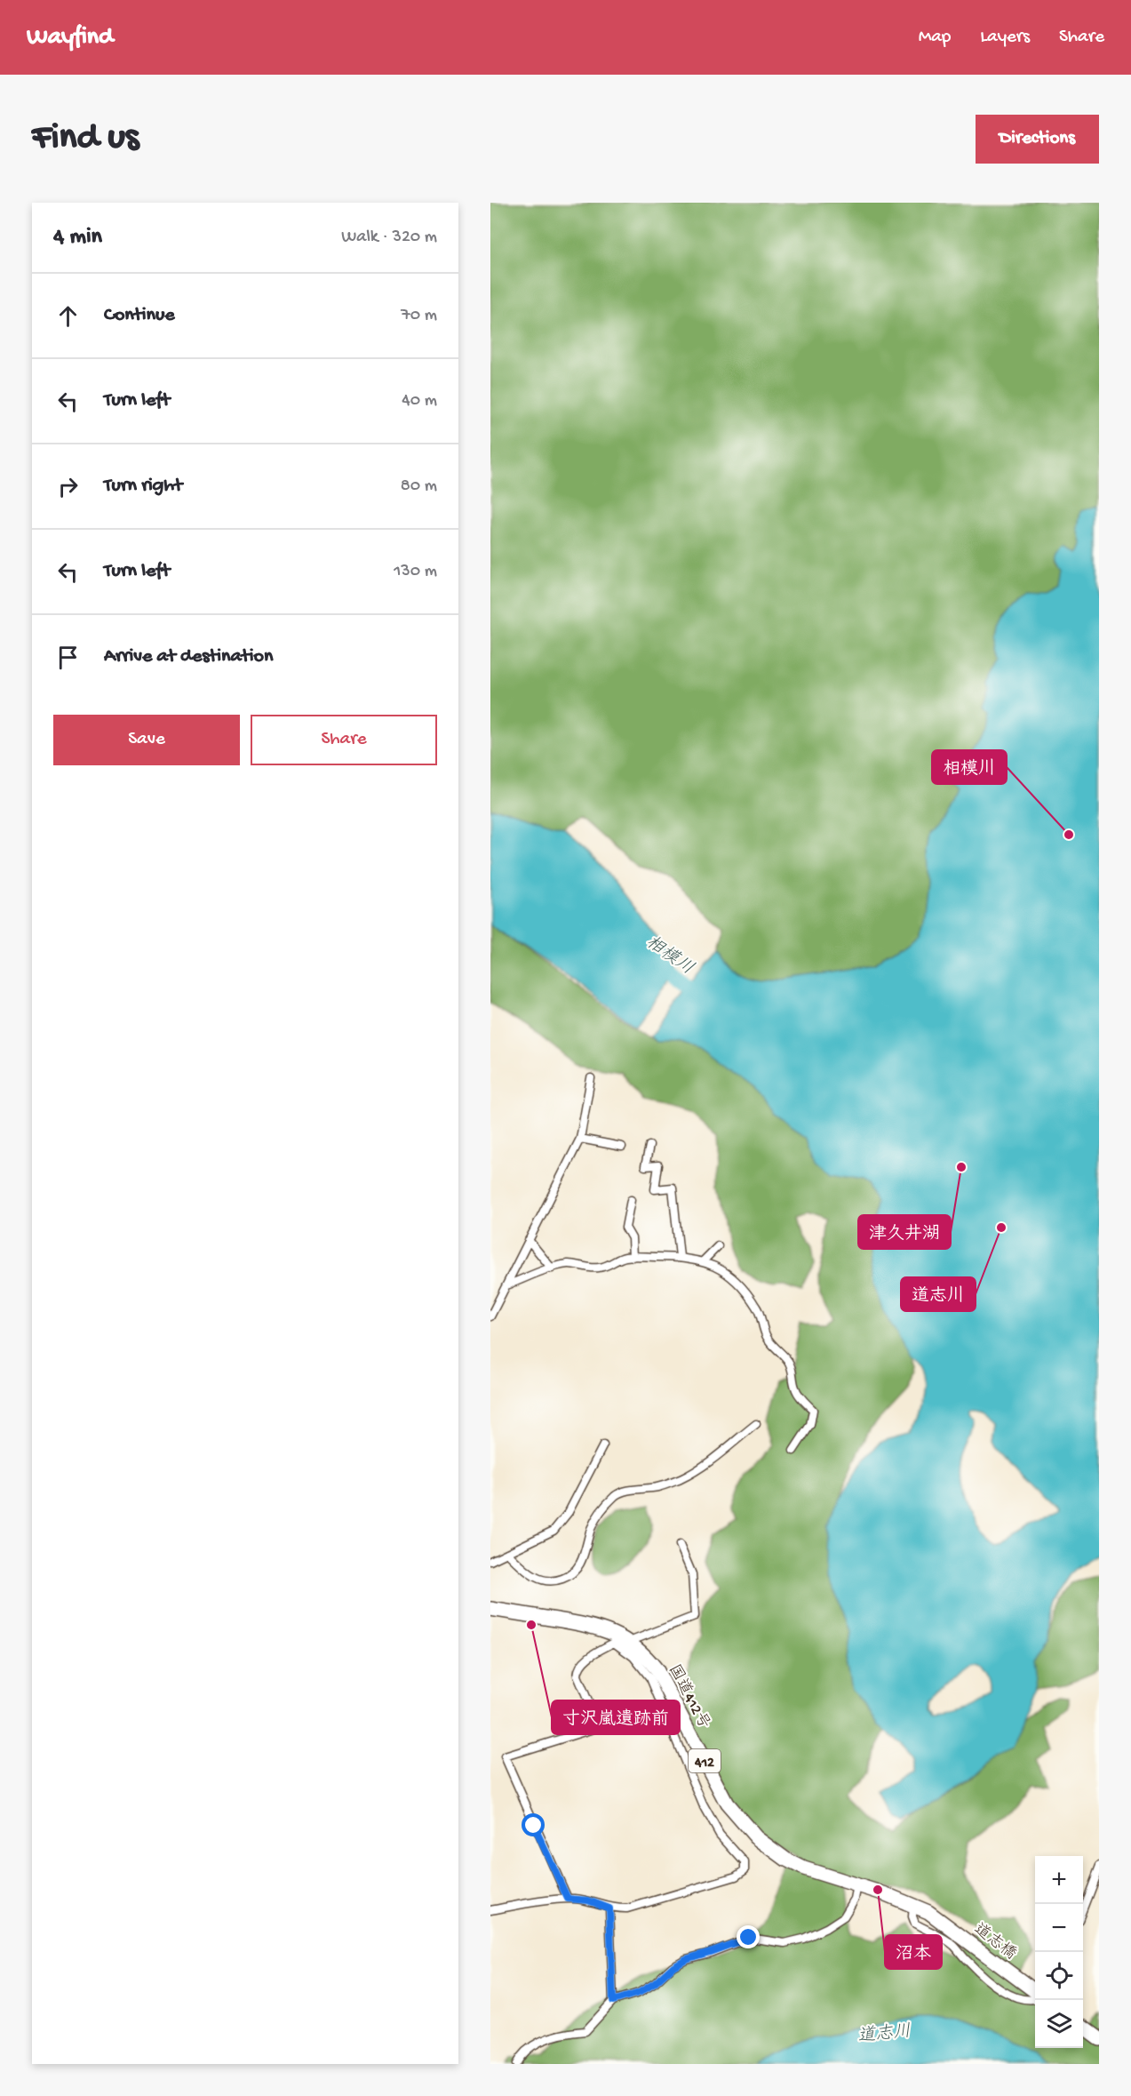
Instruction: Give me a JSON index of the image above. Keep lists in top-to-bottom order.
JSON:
{
  "streets": {
    "highway": ["国道412号", "412", "道志橋"]
  },
  "crossings": [
    ["国道412号", "道志橋"]
  ],
  "water": ["相模川", "道志川"],
  "places": [
    "相模川",
    "津久井湖",
    "道志川",
    "寸沢嵐遺跡前",
    "沼本"
  ],
  "page": {
    "header": "Wayfind",
    "nav": ["Map", "Layers", "Share"],
    "buttons": [
      "Directions",
      ["Save", "Share"]
    ],
    "title": "Find us",
    "heading": ["4 min", "Walk · 320 m"],
    "list": [
      ["Continue", "70 m"],
      ["Turn left", "40 m"],
      ["Turn right", "80 m"],
      ["Turn left", "130 m"],
      "Arrive at destination"
    ],
    "map_buttons": ["+", "−"]
  }
}
